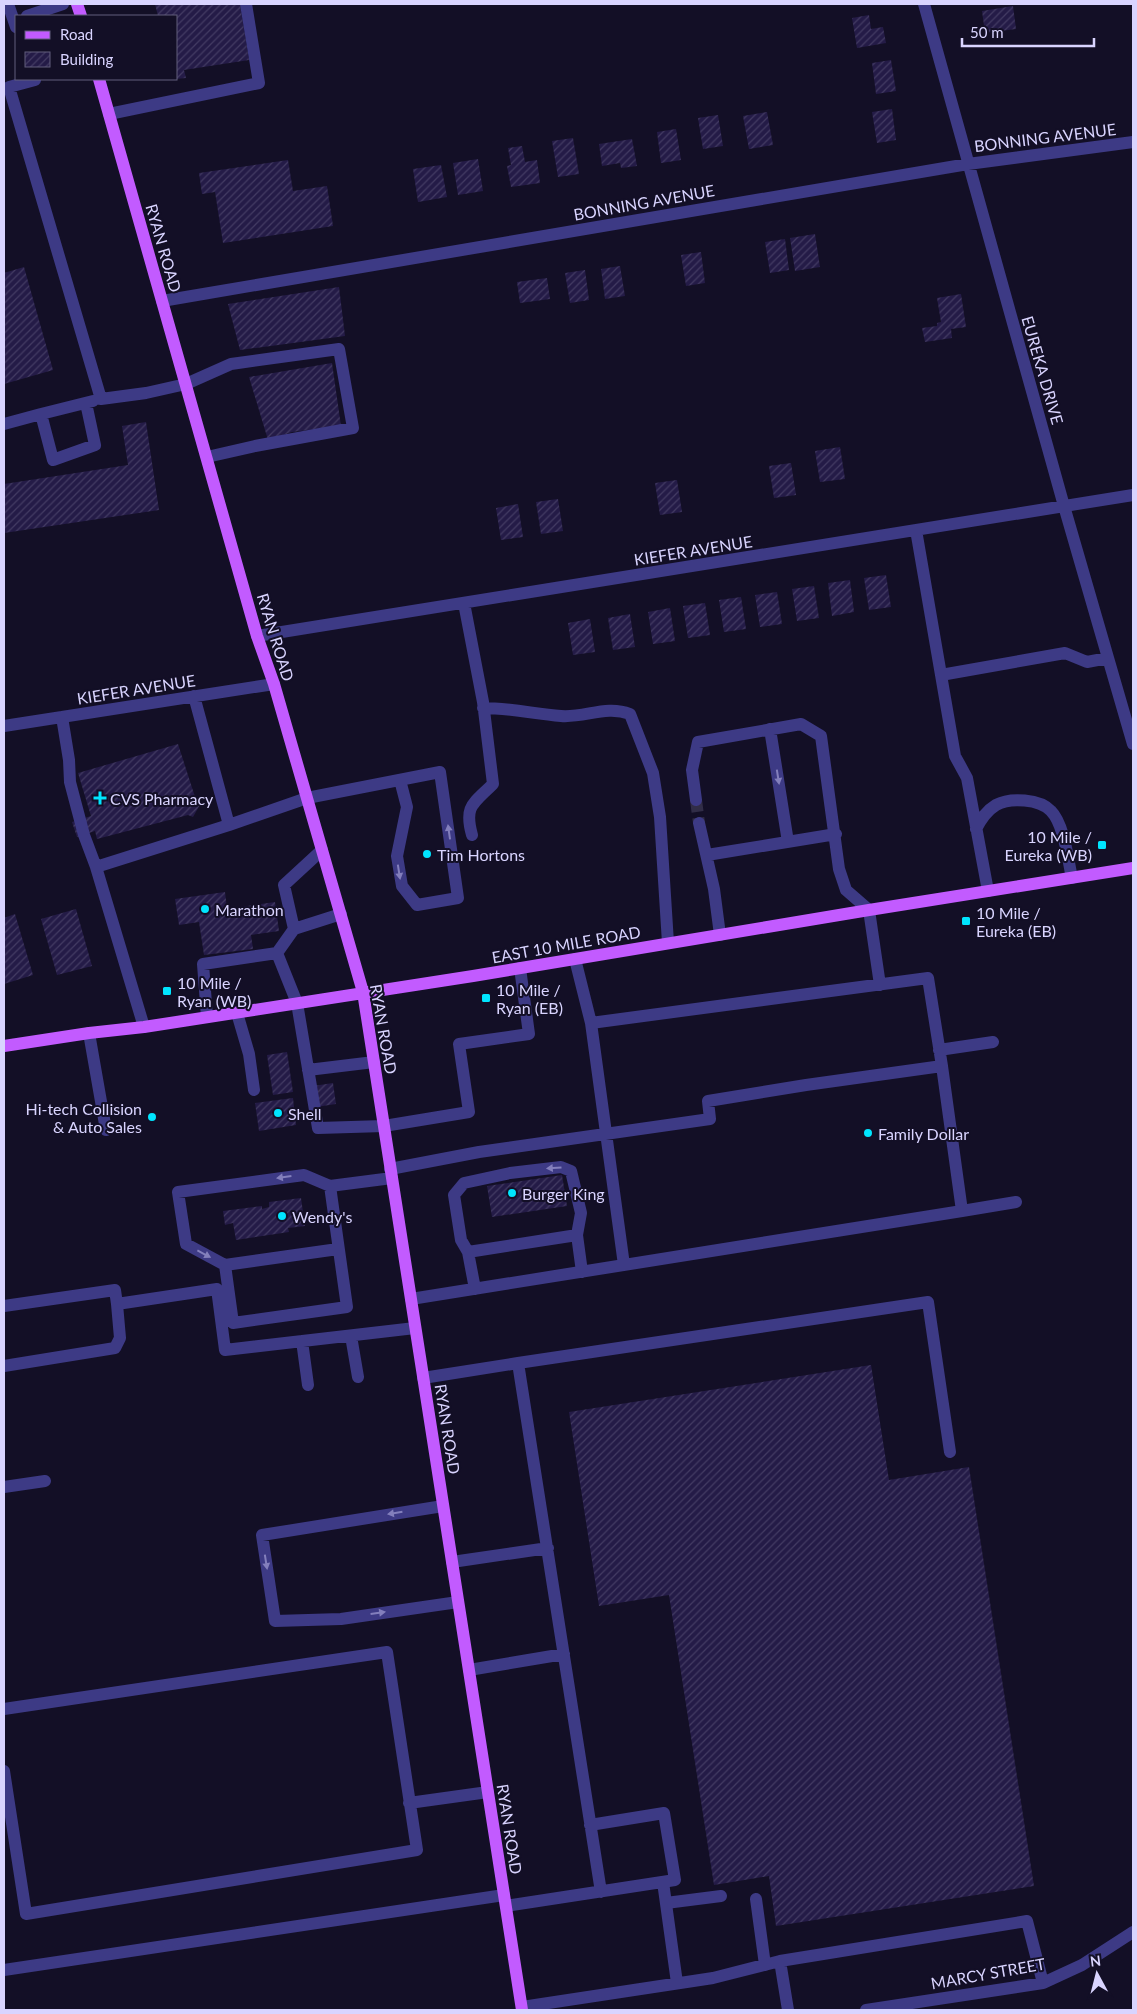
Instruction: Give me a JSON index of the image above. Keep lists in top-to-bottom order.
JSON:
{
  "streets": {
    "main road": ["RYAN ROAD", "EAST 10 MILE ROAD"],
    "street": [
      "BONNING AVENUE",
      "EUREKA DRIVE",
      "KIEFER AVENUE",
      "MARCY STREET"
    ]
  },
  "crossings": [
    ["BONNING AVENUE", "RYAN ROAD"],
    ["BONNING AVENUE", "EUREKA DRIVE"],
    ["RYAN ROAD", "KIEFER AVENUE"],
    ["RYAN ROAD", "EAST 10 MILE ROAD"],
    ["EUREKA DRIVE", "KIEFER AVENUE"]
  ],
  "places": {
    "health": ["CVS Pharmacy"],
    "transit": [
      "10 Mile / Eureka (WB)",
      "10 Mile / Eureka (EB)",
      "10 Mile / Ryan (WB)",
      "10 Mile / Ryan (EB)"
    ],
    "other": [
      "Tim Hortons",
      "Marathon",
      "Shell",
      "Hi-tech Collision & Auto Sales",
      "Family Dollar",
      "Burger King",
      "Wendy's"
    ]
  },
  "legend": ["Road", "Building"],
  "scale_bar": "50 m",
  "north": "top"
}
